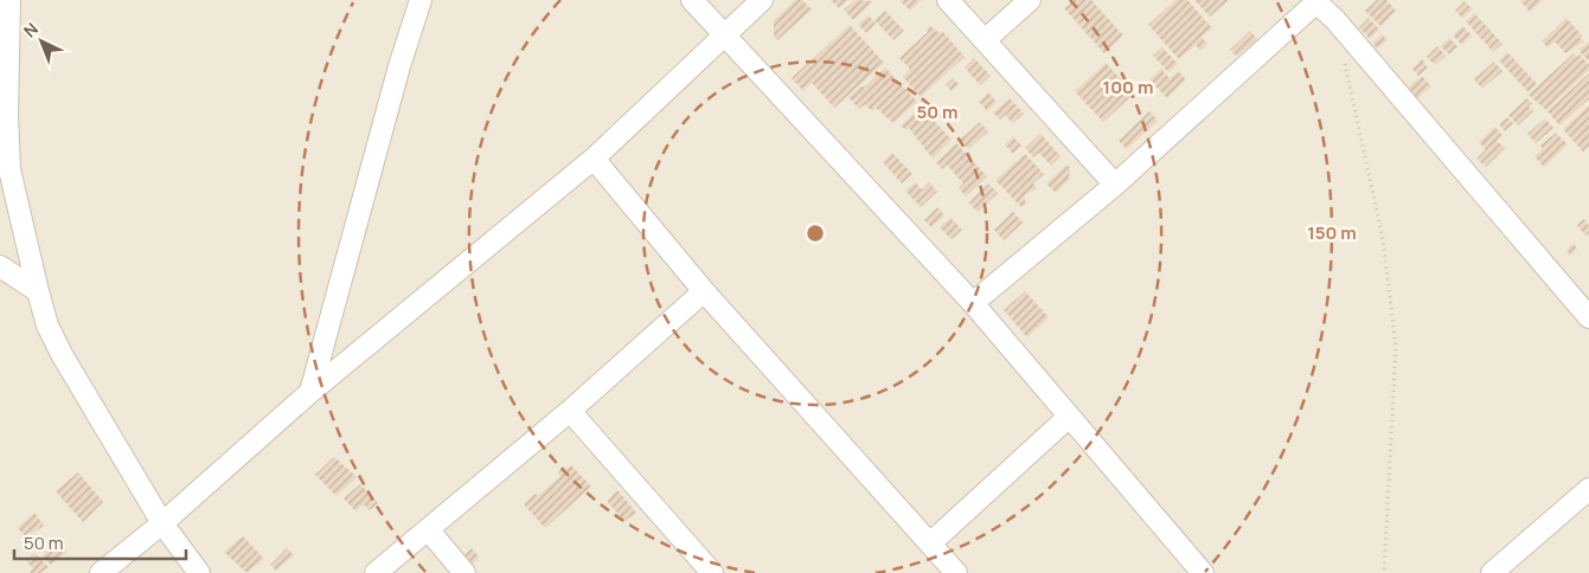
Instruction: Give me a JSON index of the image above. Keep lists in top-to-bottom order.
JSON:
{
  "scale_bar": "50 m",
  "north": "top left",
  "rings": ["100 m", "50 m", "150 m"]
}
